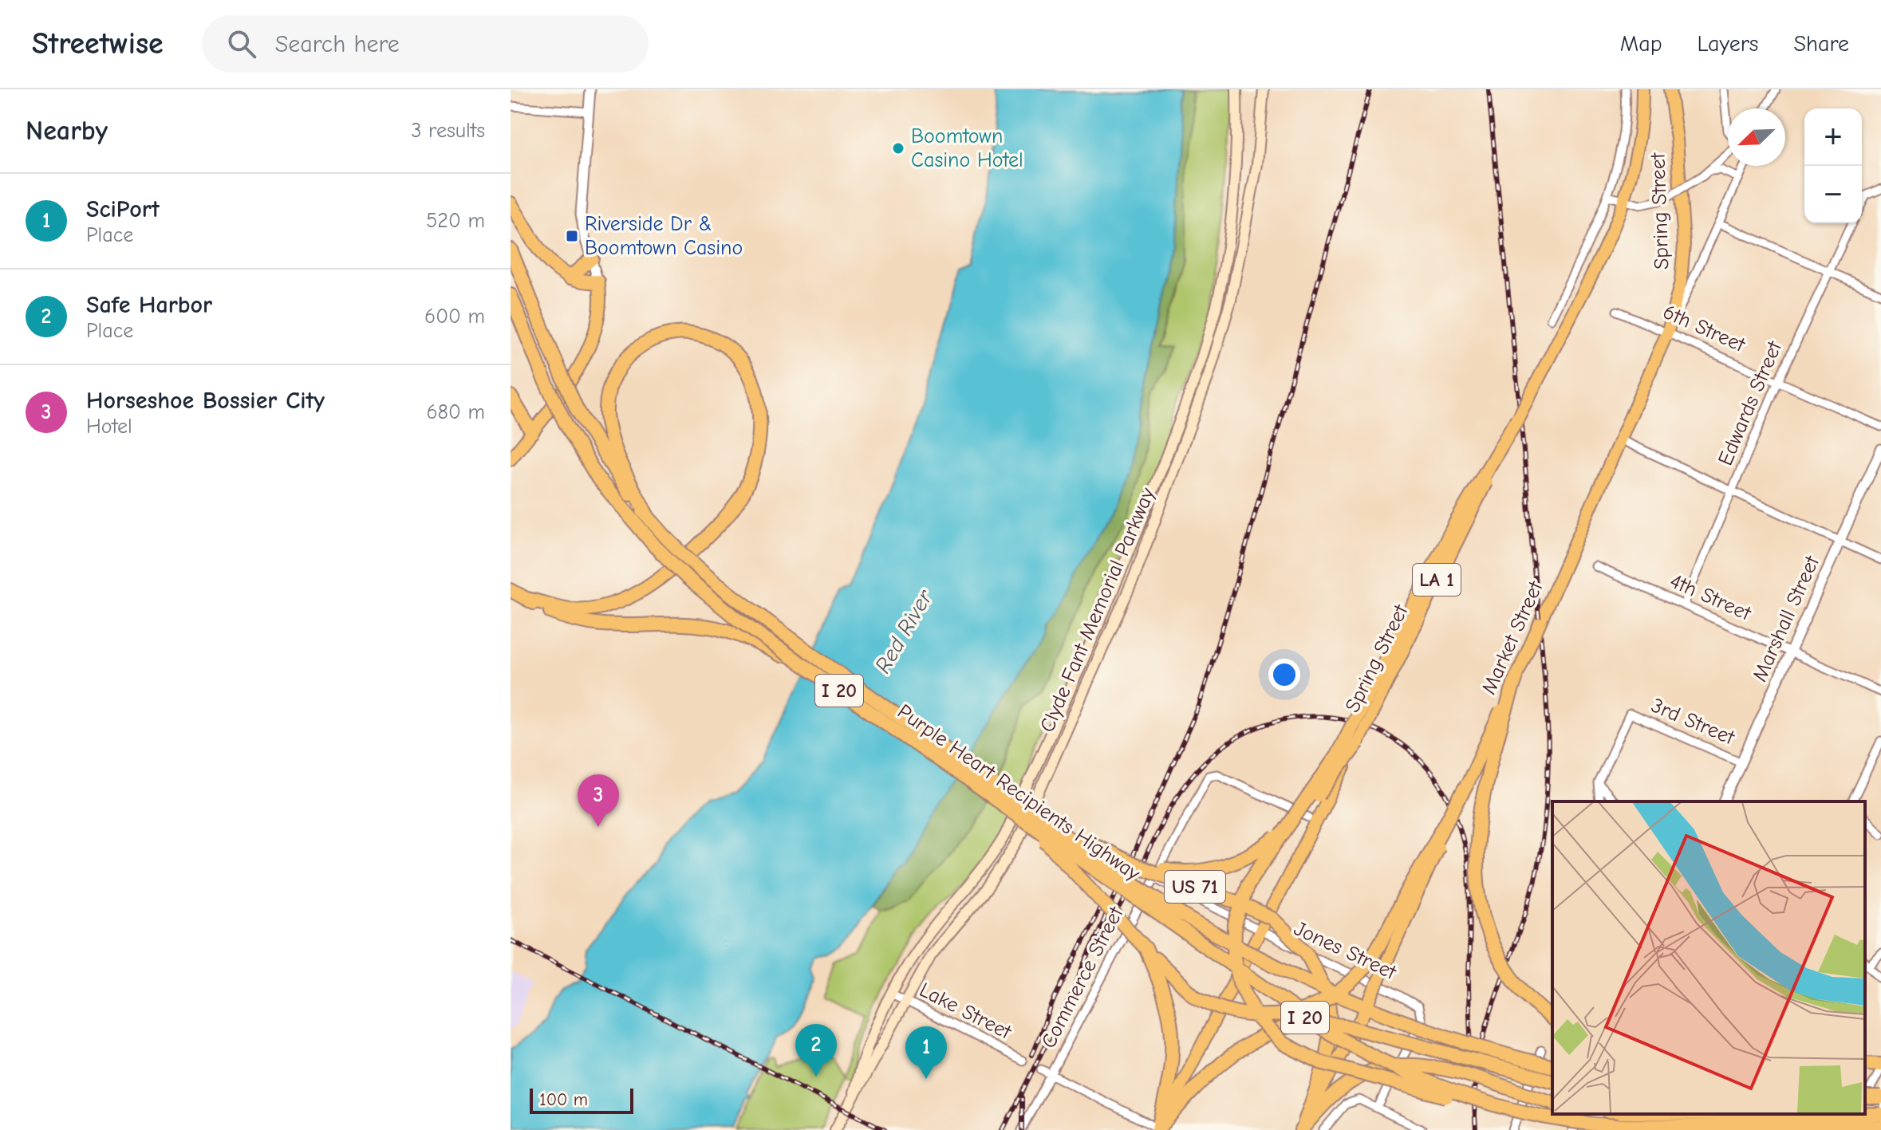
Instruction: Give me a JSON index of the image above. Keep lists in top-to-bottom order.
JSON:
{
  "streets": {
    "highway": ["I 20", "Purple Heart Recipients Highway", "US 71"],
    "main road": [
      "Spring Street",
      "LA 1",
      "Clyde Fant Memorial Parkway",
      "Market Street"
    ],
    "street": [
      "6th Street",
      "Edwards Street",
      "4th Street",
      "Marshall Street",
      "3rd Street",
      "Jones Street",
      "Commerce Street",
      "Lake Street"
    ]
  },
  "crossings": [
    ["Spring Street", "6th Street"],
    ["Spring Street", "Market Street"],
    ["Spring Street", "Jones Street"],
    ["6th Street", "Edwards Street"],
    ["6th Street", "Market Street"],
    ["Edwards Street", "4th Street"],
    ["4th Street", "Marshall Street"],
    ["Clyde Fant Memorial Parkway", "Lake Street"],
    ["Marshall Street", "3rd Street"],
    ["Market Street", "US 71"],
    ["Purple Heart Recipients Highway", "US 71"],
    ["Jones Street", "Commerce Street"]
  ],
  "water": ["Red River"],
  "places": {
    "other": ["Boomtown Casino Hotel"],
    "transit": ["Riverside Dr & Boomtown Casino"]
  },
  "scale_bar": "100 m",
  "north": "bottom left",
  "page": {
    "header": "Streetwise",
    "search": "Search here",
    "nav": ["Map", "Layers", "Share"],
    "heading": ["Nearby", "3 results"],
    "map_buttons": ["+", "−"],
    "list": [
      {
        "mark": "1",
        "name": "SciPort",
        "note": "Place",
        "value": "520 m"
      },
      {
        "mark": "2",
        "name": "Safe Harbor",
        "note": "Place",
        "value": "600 m"
      },
      {
        "mark": "3",
        "name": "Horseshoe Bossier City",
        "note": "Hotel",
        "value": "680 m"
      }
    ],
    "pins": ["3", "2", "1"],
    "scale": "100 m"
  }
}
